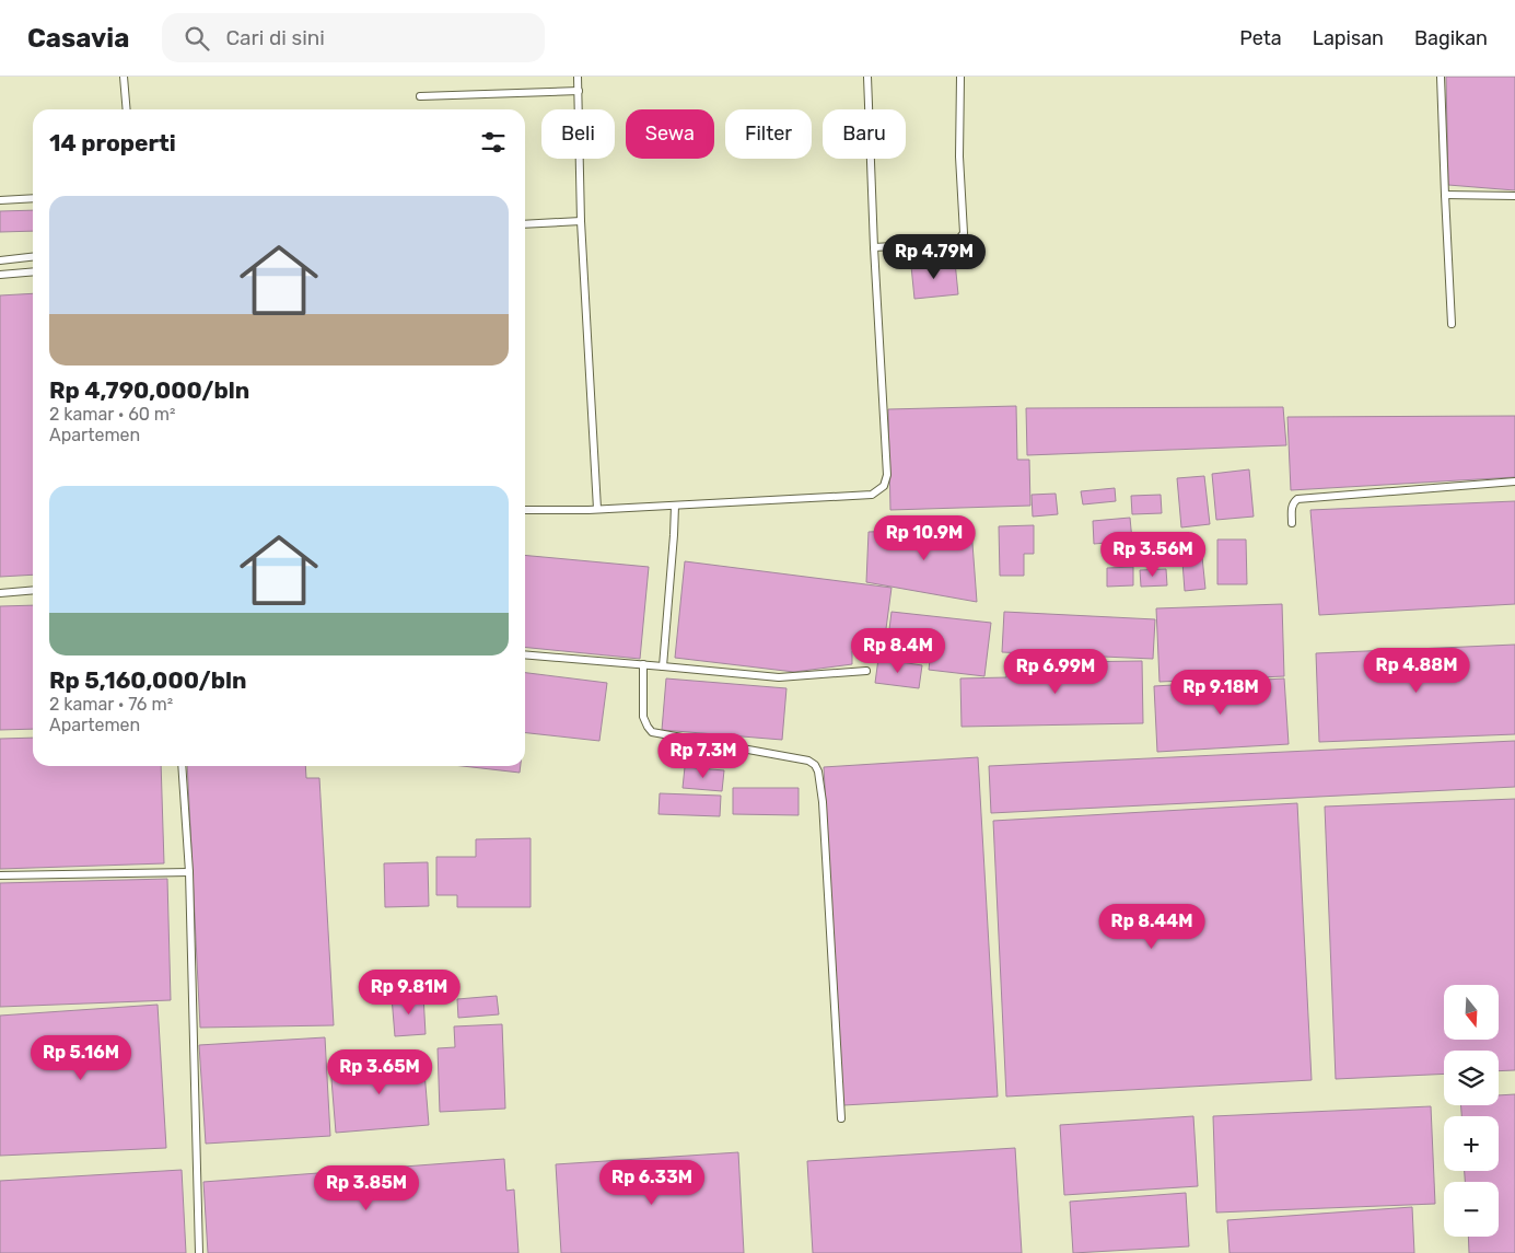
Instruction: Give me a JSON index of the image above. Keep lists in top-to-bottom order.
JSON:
{
  "north": "bottom",
  "page": {
    "header": "Casavia",
    "search": "Cari di sini",
    "nav": ["Peta", "Lapisan", "Bagikan"],
    "chip": [
      "Beli",
      "Sewa",
      "Filter",
      "Baru"
    ],
    "heading": "14 properti",
    "list": [
      {
        "name": "Rp 4,790,000/bln",
        "note": "2 kamar · 60 m² · Apartemen"
      },
      {
        "name": "Rp 5,160,000/bln",
        "note": "2 kamar · 76 m² · Apartemen"
      }
    ],
    "price": [
      "Rp 4.79M",
      "Rp 10.9M",
      "Rp 3.56M",
      "Rp 8.4M",
      "Rp 4.88M",
      "Rp 6.99M",
      "Rp 9.18M",
      "Rp 7.3M",
      "Rp 8.44M",
      "Rp 9.81M",
      "Rp 5.16M",
      "Rp 3.65M",
      "Rp 6.33M",
      "Rp 3.85M"
    ],
    "map_buttons": ["+", "−"]
  }
}
